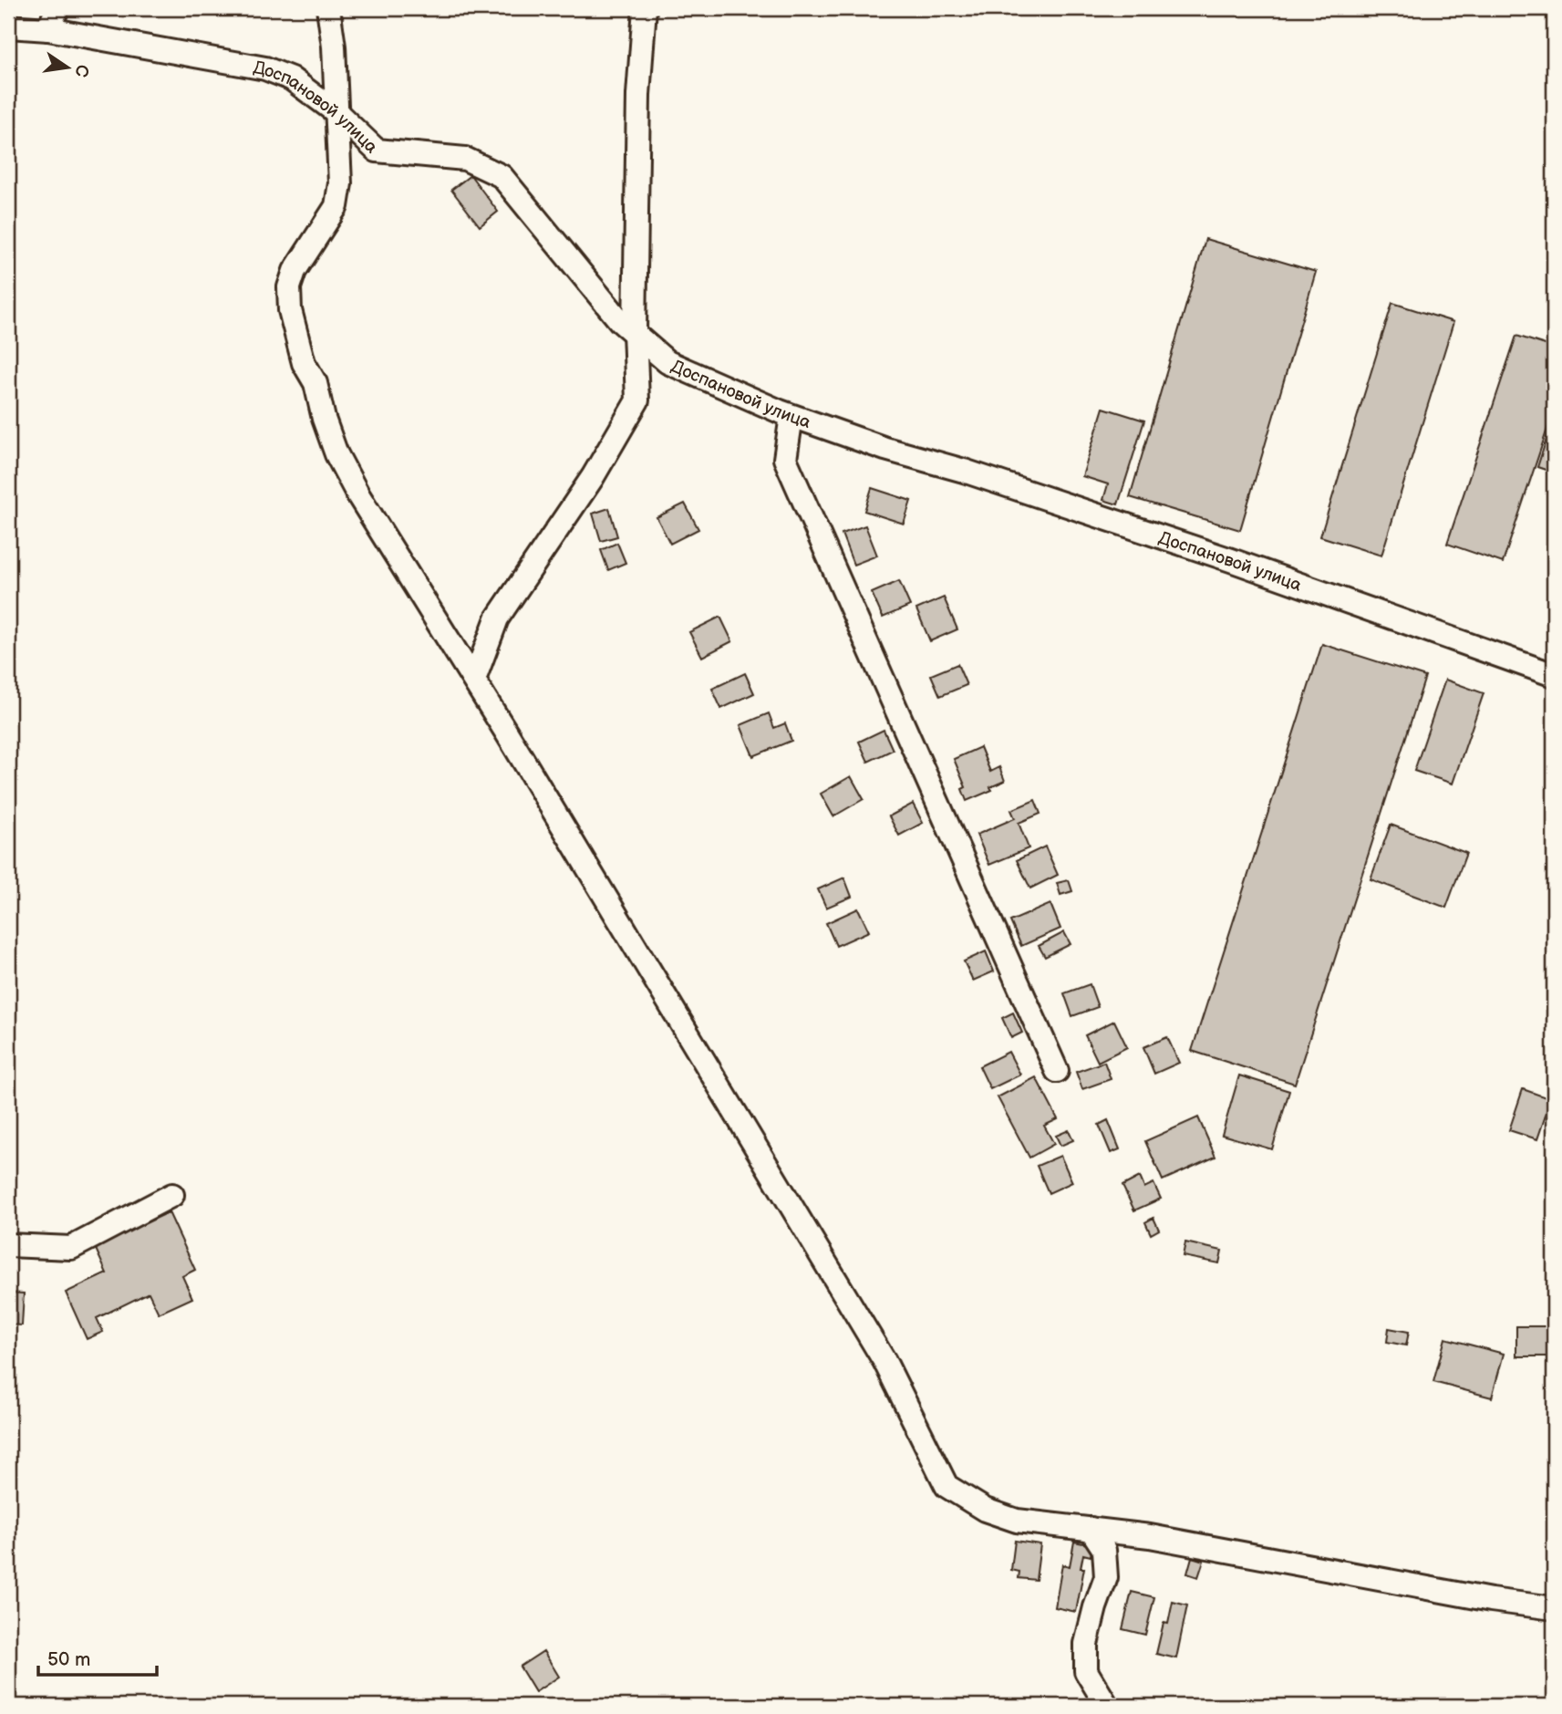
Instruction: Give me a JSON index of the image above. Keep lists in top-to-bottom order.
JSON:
{
  "streets": {
    "street": ["Доспановой улица"]
  },
  "scale_bar": "50 m",
  "north": "right"
}
